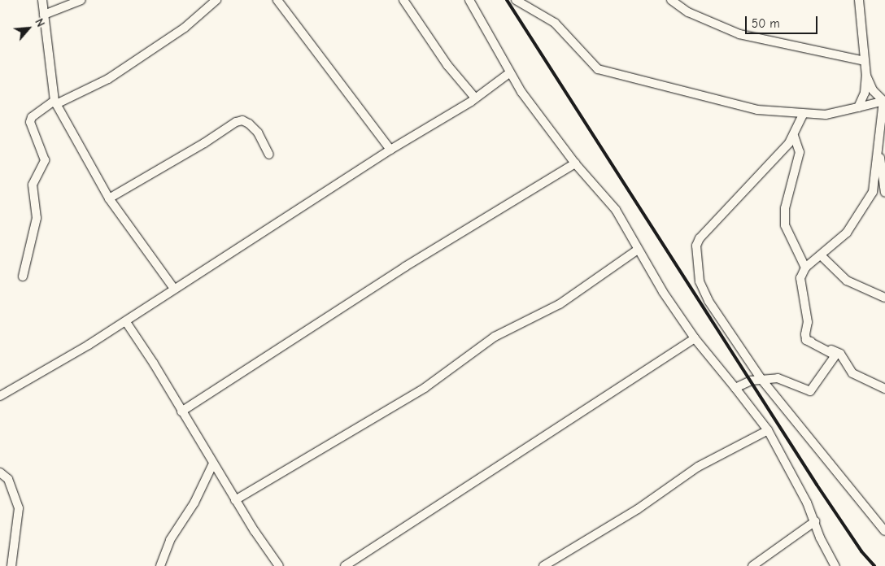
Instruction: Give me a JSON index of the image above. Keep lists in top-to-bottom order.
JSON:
{
  "scale_bar": "50 m",
  "north": "top right"
}
